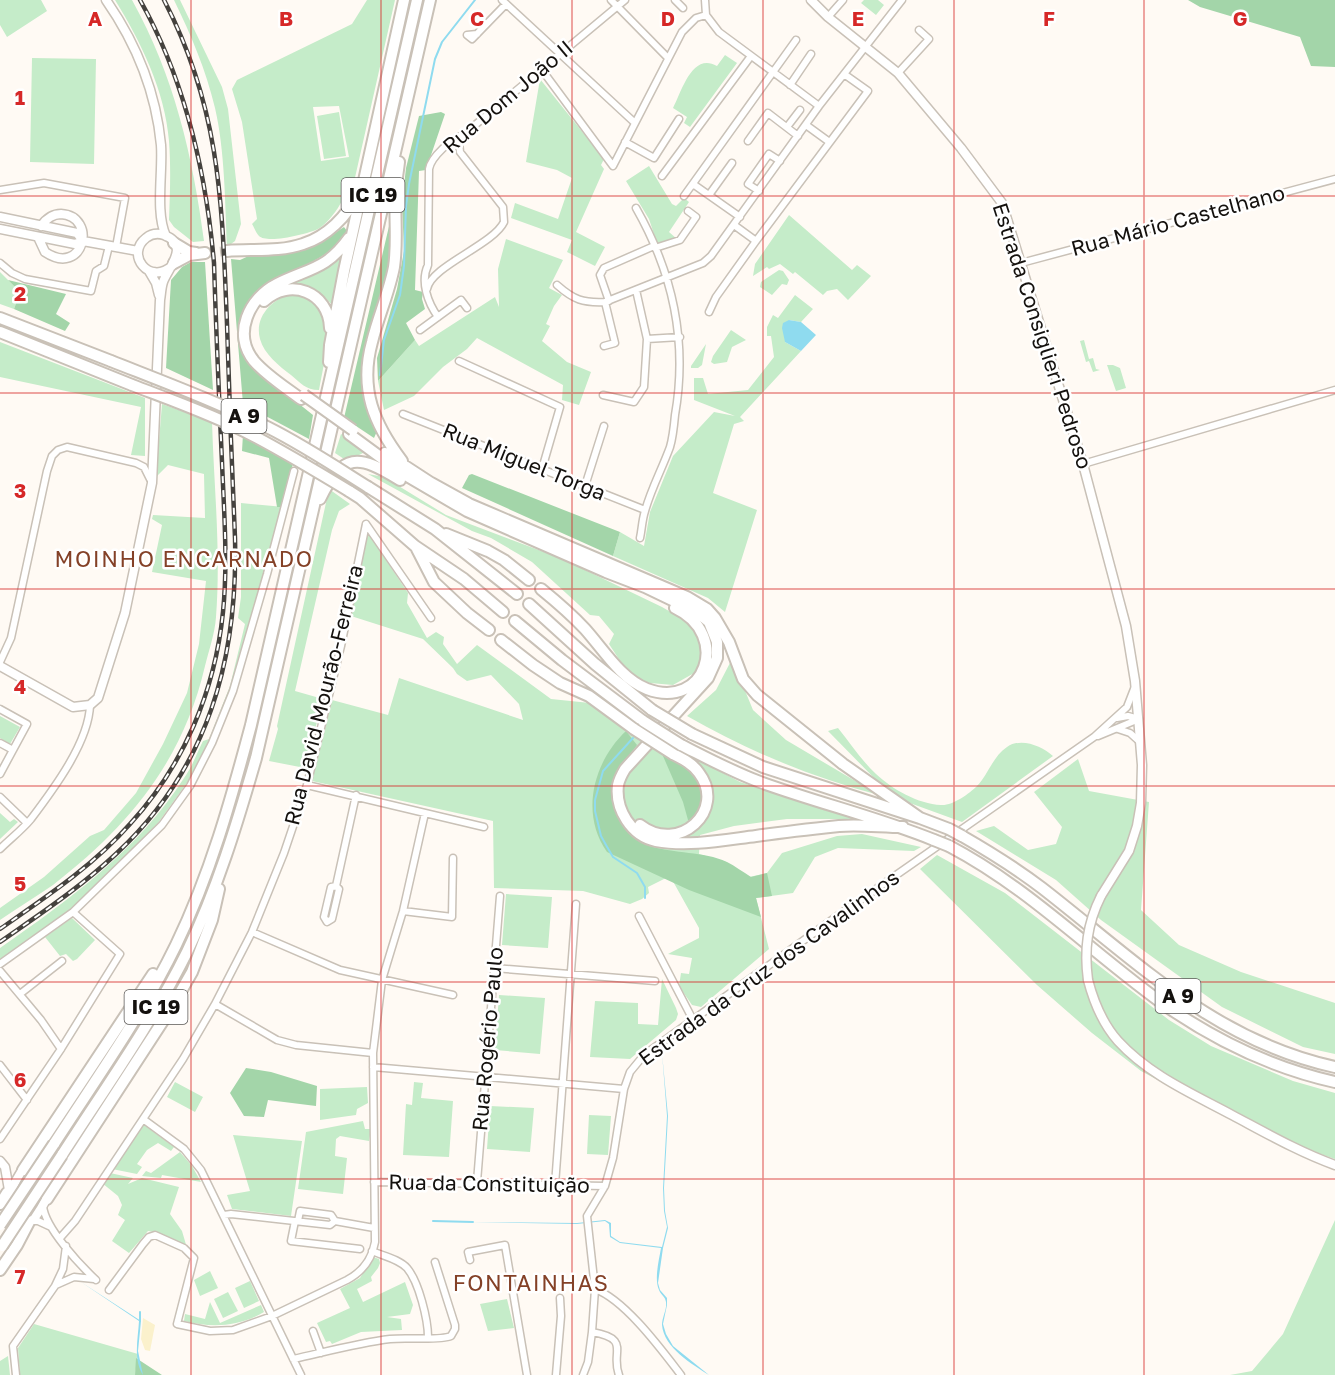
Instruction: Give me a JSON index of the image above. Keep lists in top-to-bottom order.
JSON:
{
  "streets": {
    "highway": ["IC 19", "A 9"],
    "street": [
      "Rua Dom João II",
      "Rua Mário Castelhano",
      "Estrada Consiglieri Pedroso",
      "Rua Miguel Torga",
      "Rua David Mourão-Ferreira",
      "Estrada da Cruz dos Cavalinhos",
      "Rua Rogério Paulo",
      "Rua da Constituição"
    ]
  },
  "crossings": [
    ["Rua Mário Castelhano", "Estrada Consiglieri Pedroso"],
    ["Estrada Consiglieri Pedroso", "Estrada da Cruz dos Cavalinhos"],
    ["Estrada da Cruz dos Cavalinhos", "Rua da Constituição"],
    ["Rua Rogério Paulo", "Rua da Constituição"]
  ],
  "districts": ["MOINHO ENCARNADO", "FONTAINHAS"],
  "grid": {
    "columns": [
      "A",
      "B",
      "C",
      "D",
      "E",
      "F",
      "G"
    ],
    "rows": [
      "1",
      "2",
      "3",
      "4",
      "5",
      "6",
      "7"
    ]
  }
}
